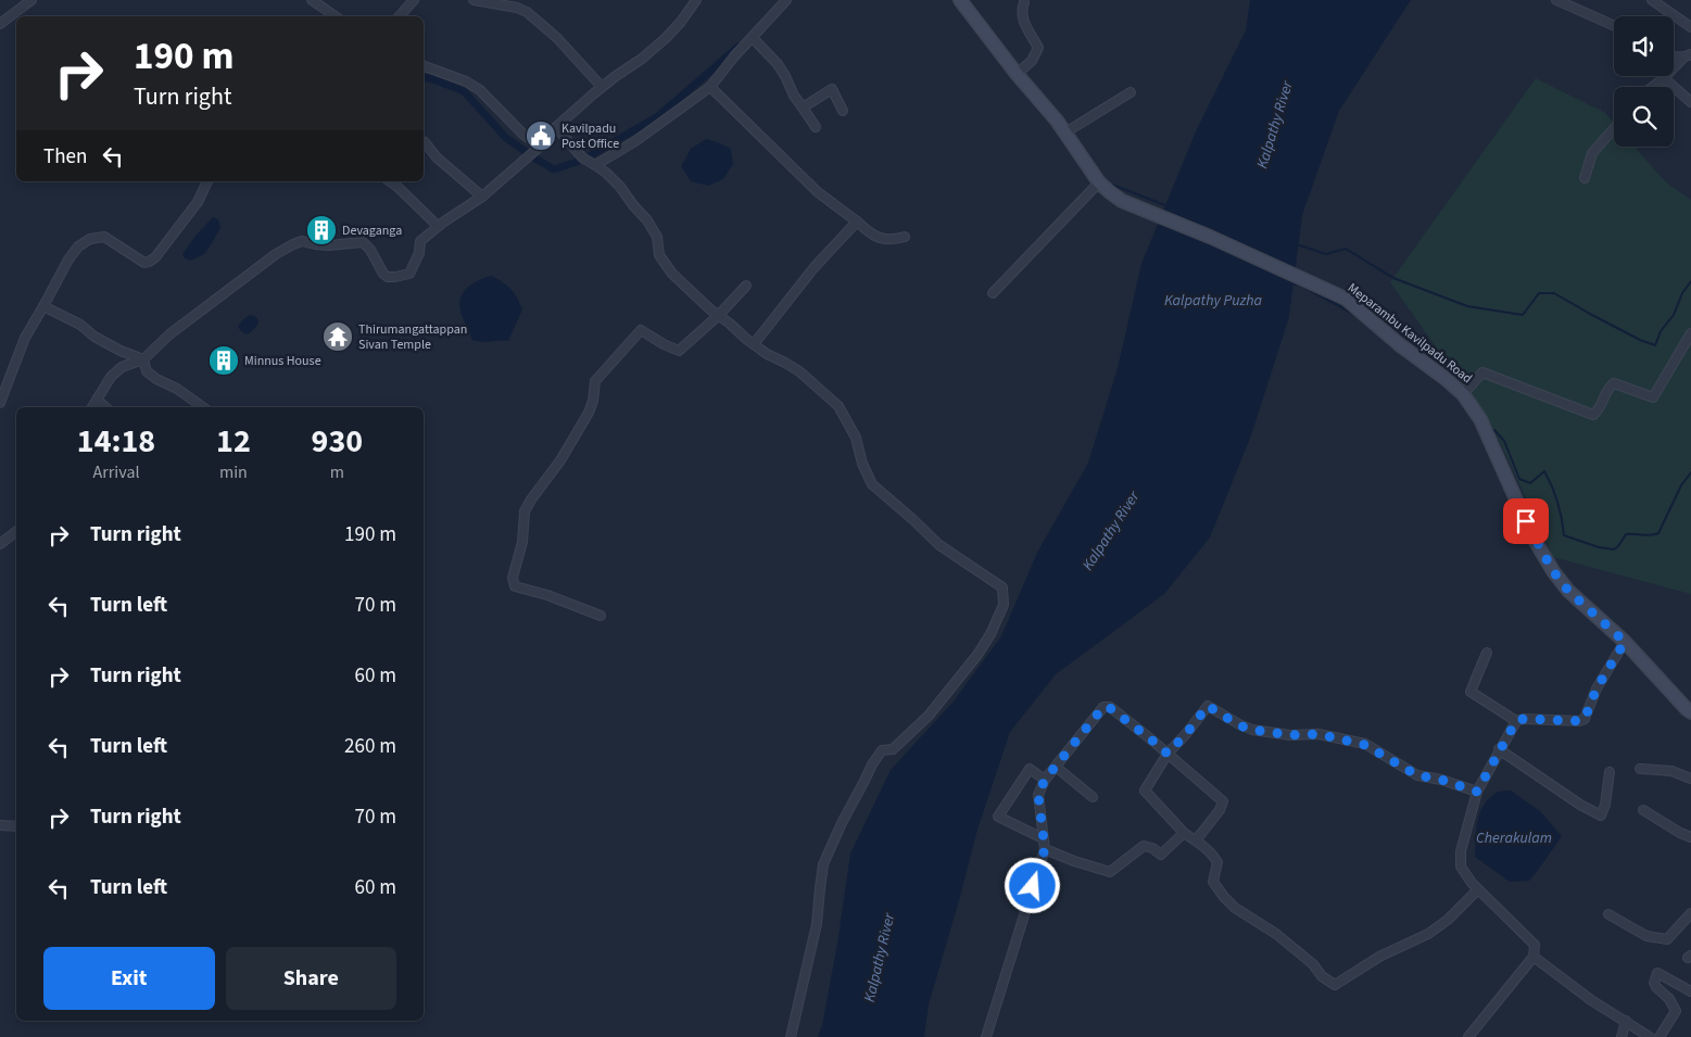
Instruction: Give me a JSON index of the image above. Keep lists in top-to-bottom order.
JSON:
{
  "streets": {
    "main road": ["Meparambu Kavilpadu Road"]
  },
  "water": ["Kalpathy River", "Kalpathy Puzha", "Cherakulam"],
  "places": {
    "public building": ["Kavilpadu Post Office"],
    "building": ["Devaganga", "Minnus House"],
    "temple": ["Thirumangattappan Sivan Temple"]
  },
  "page": {
    "turn": ["190 m", "Turn right"],
    "then": "Then",
    "eta": [
      "14:18",
      "Arrival",
      "12",
      "min",
      "930",
      "m"
    ],
    "list": [
      {
        "name": "Turn right",
        "value": "190 m"
      },
      {
        "name": "Turn left",
        "value": "70 m"
      },
      {
        "name": "Turn right",
        "value": "60 m"
      },
      {
        "name": "Turn left",
        "value": "260 m"
      },
      {
        "name": "Turn right",
        "value": "70 m"
      },
      {
        "name": "Turn left",
        "value": "60 m"
      }
    ],
    "buttons": ["Exit", "Share"]
  }
}
